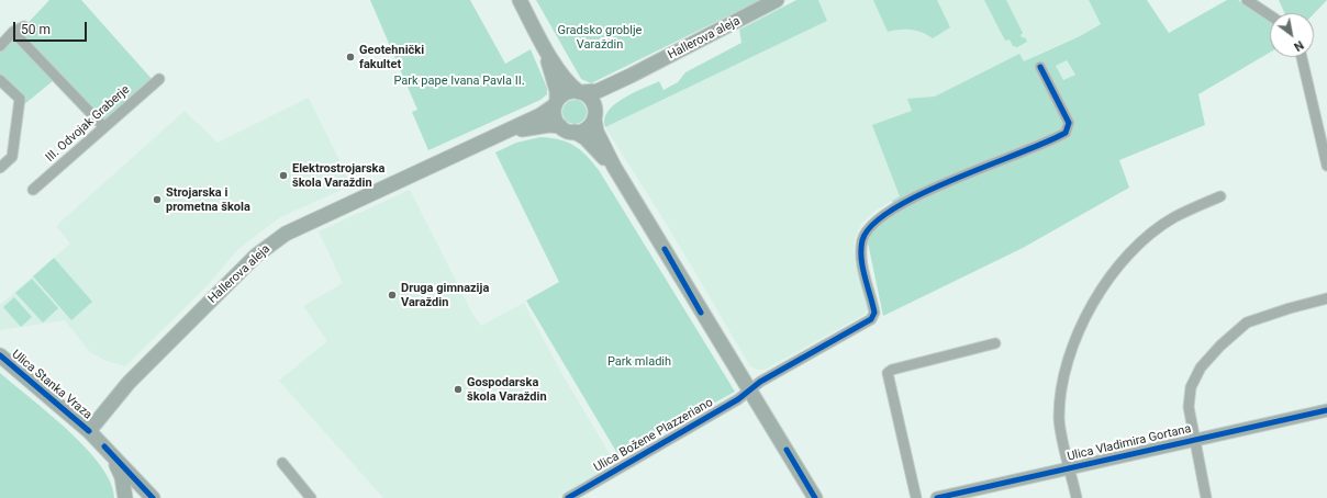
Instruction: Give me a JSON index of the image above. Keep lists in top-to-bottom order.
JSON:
{
  "streets": {
    "main road": ["Hallerova aleja", "Ulica Stanka Vraza"],
    "street": ["III. Odvojak Graberje", "Ulica Božene Plazzeriano", "Ulica Vladimira Gortana"]
  },
  "crossings": [
    ["Hallerova aleja", "Ulica Stanka Vraza"]
  ],
  "parks": ["Gradsko groblje Varaždin", "Park pape Ivana Pavla II.", "Park mladih"],
  "places": [
    "Geotehnički fakultet",
    "Elektrostrojarska škola Varaždin",
    "Strojarska i prometna škola",
    "Druga gimnazija Varaždin",
    "Gospodarska škola Varaždin"
  ],
  "scale_bar": "50 m",
  "north": "bottom right"
}
